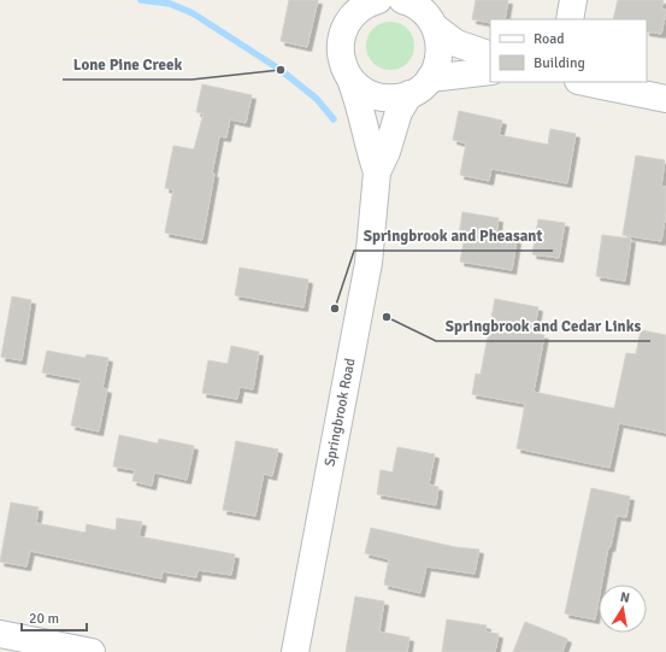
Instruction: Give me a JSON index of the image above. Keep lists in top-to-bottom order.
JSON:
{
  "streets": {
    "street": ["Springbrook Road"]
  },
  "places": ["Lone Pine Creek", "Springbrook and Pheasant", "Springbrook and Cedar Links"],
  "legend": ["Road", "Building"],
  "scale_bar": "20 m",
  "north": "top"
}
